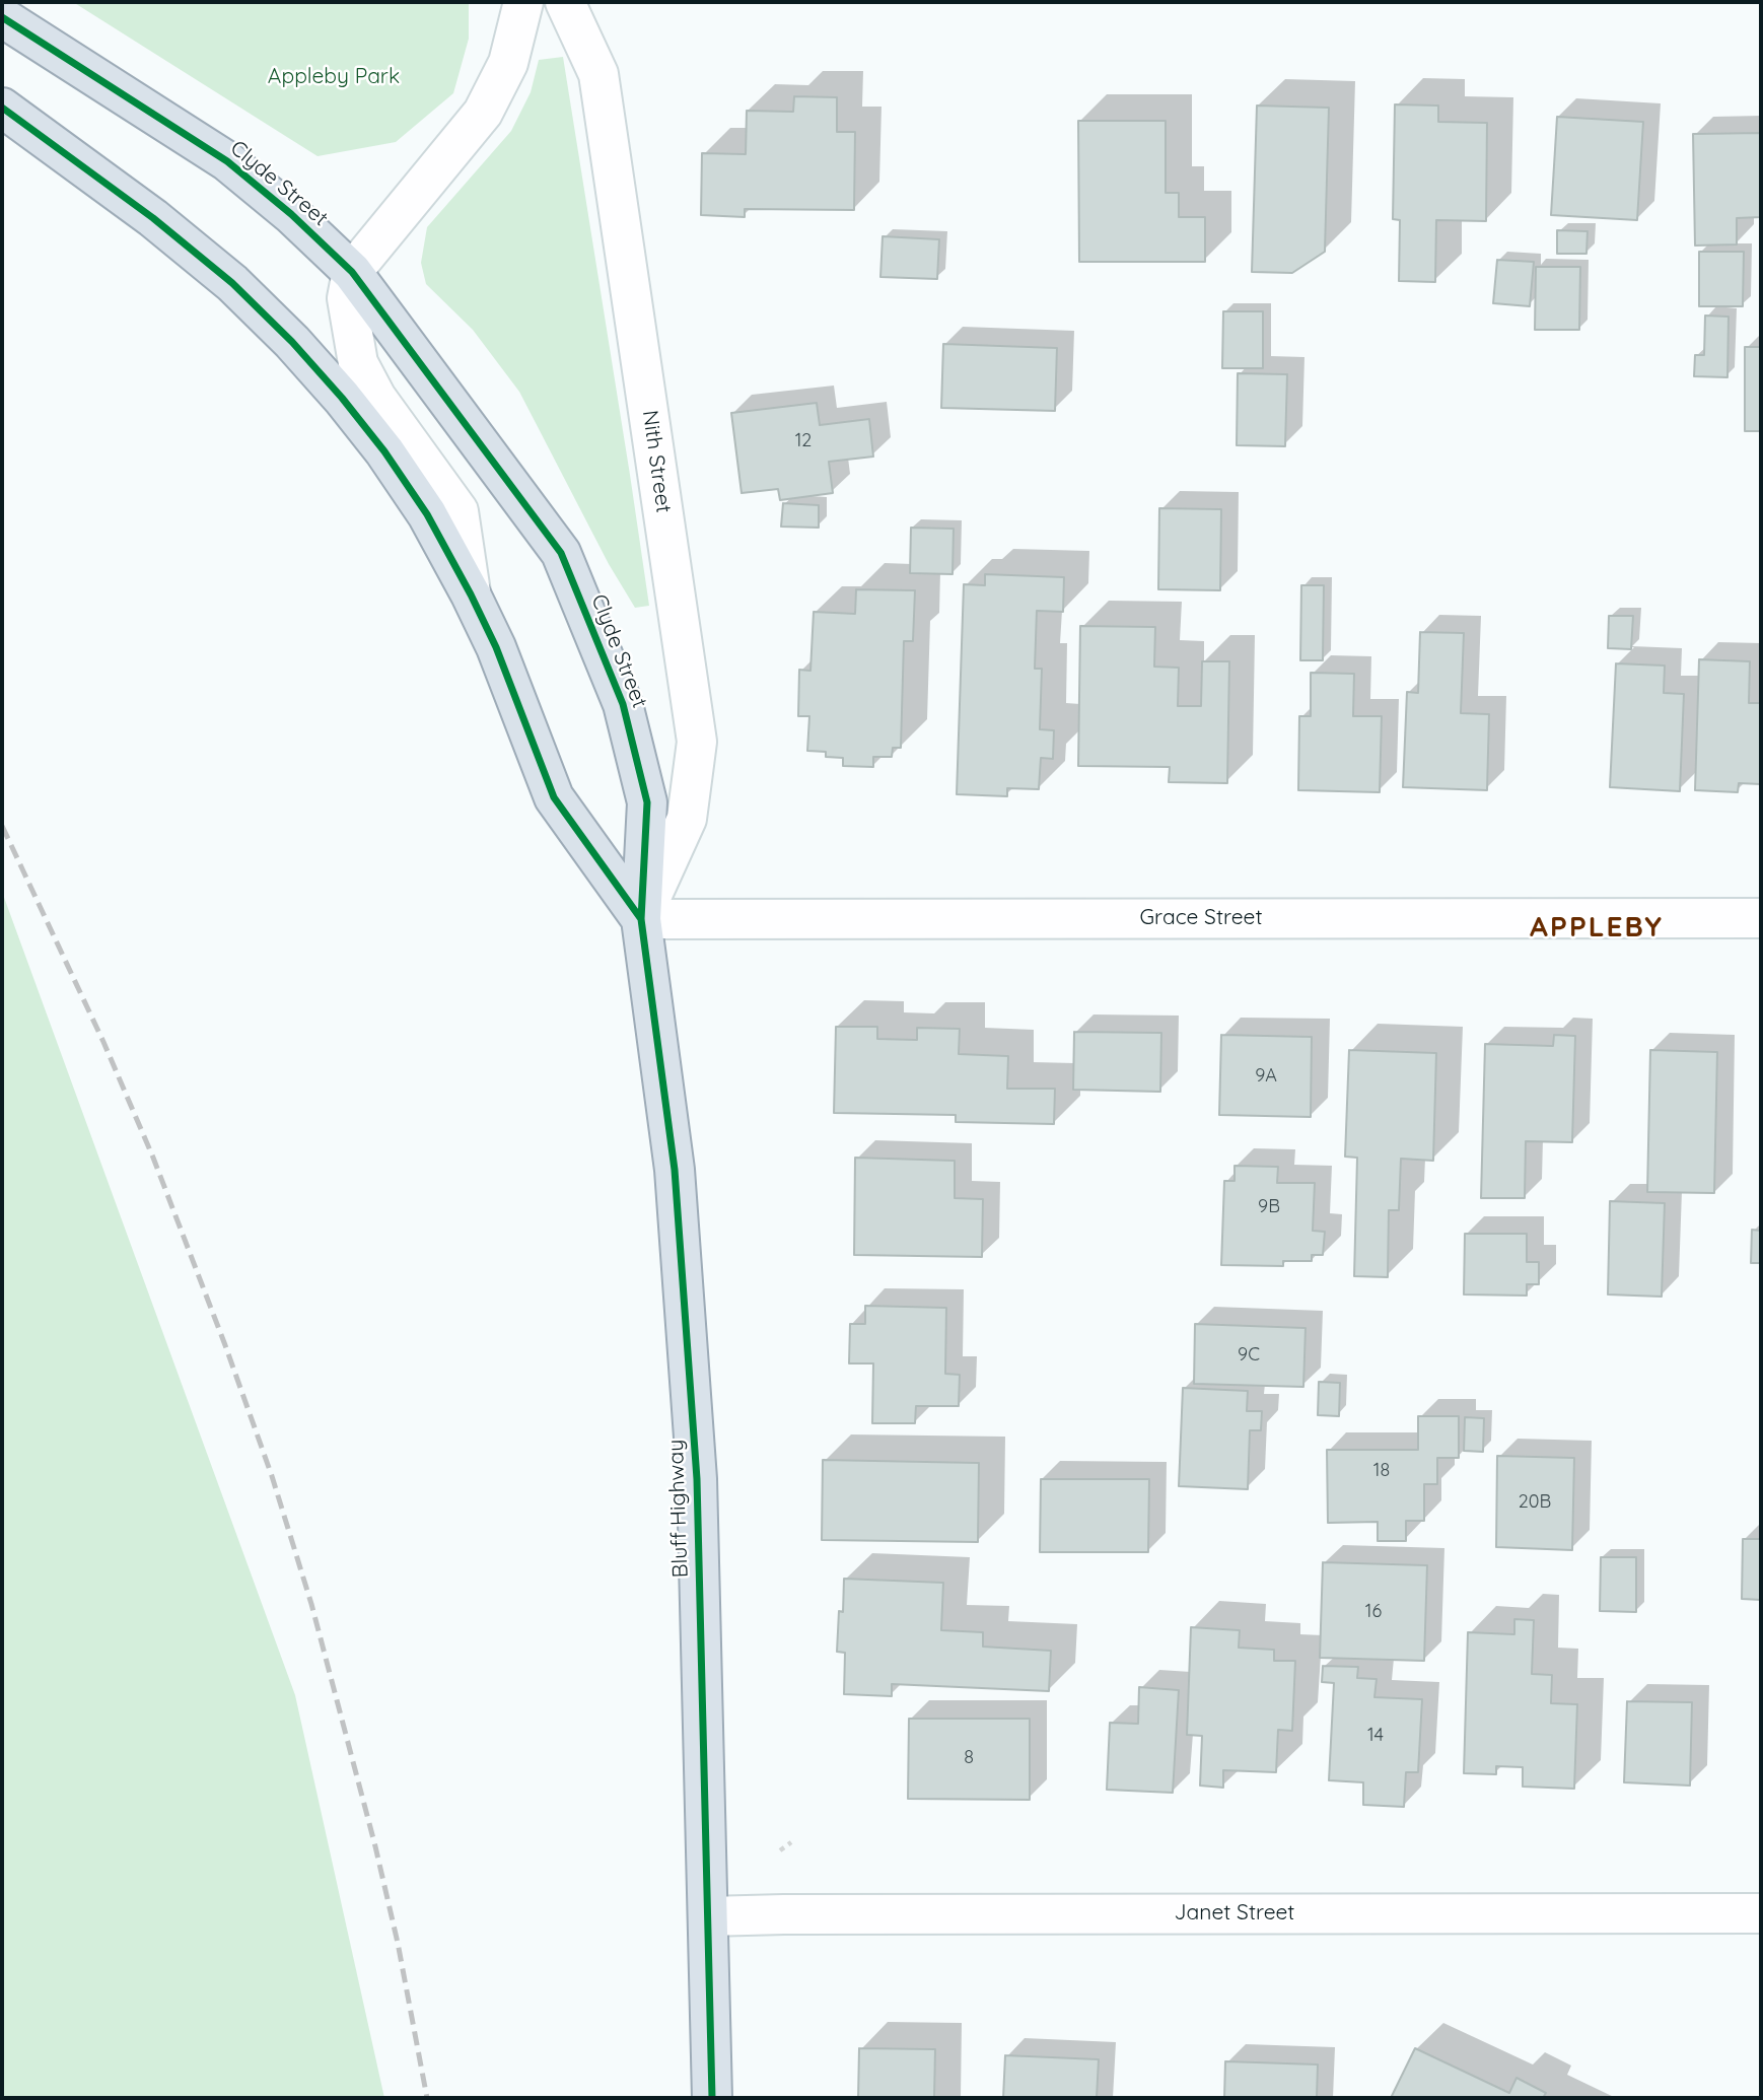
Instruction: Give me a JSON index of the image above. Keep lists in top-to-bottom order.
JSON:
{
  "streets": {
    "highway": ["Clyde Street", "Bluff Highway"],
    "street": ["Nith Street", "Grace Street", "Janet Street"]
  },
  "crossings": [
    ["Clyde Street", "Nith Street"],
    ["Clyde Street", "Grace Street"],
    ["Clyde Street", "Bluff Highway"],
    ["Nith Street", "Grace Street"],
    ["Nith Street", "Bluff Highway"],
    ["Grace Street", "Bluff Highway"],
    ["Bluff Highway", "Janet Street"]
  ],
  "districts": ["APPLEBY"],
  "parks": ["Appleby Park"],
  "house_numbers": [
    "12",
    "9A",
    "9B",
    "9C",
    "18",
    "20B",
    "16",
    "14",
    "8"
  ]
}
